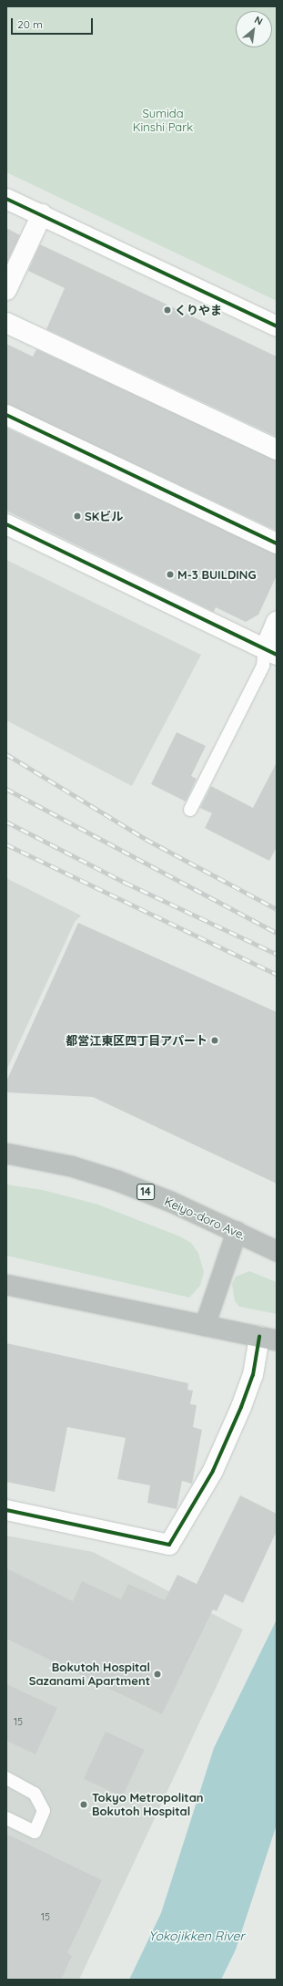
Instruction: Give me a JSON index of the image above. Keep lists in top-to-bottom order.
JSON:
{
  "streets": {
    "highway": ["14", "Keiyo-doro Ave."]
  },
  "water": ["Yokojikken River"],
  "parks": ["Sumida Kinshi Park"],
  "places": [
    "くりやま",
    "SKビル",
    "M-3 BUILDING",
    "都営江東区四丁目アパート",
    "Bokutoh Hospital Sazanami Apartment",
    "Tokyo Metropolitan Bokutoh Hospital"
  ],
  "house_numbers": ["15", "15"],
  "scale_bar": "20 m",
  "north": "top right"
}
